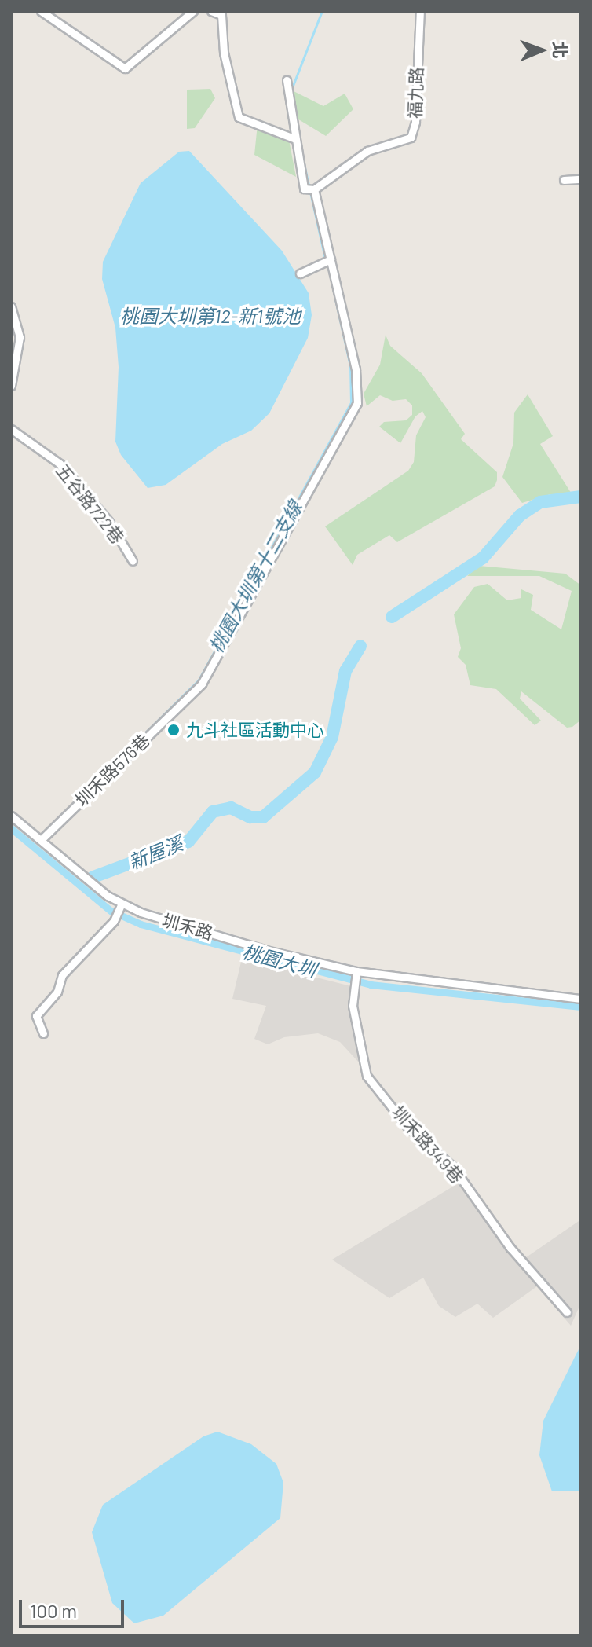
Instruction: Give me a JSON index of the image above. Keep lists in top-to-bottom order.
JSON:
{
  "streets": {
    "street": [
      "福九路",
      "五谷路722巷",
      "圳禾路576巷",
      "圳禾路",
      "圳禾路349巷"
    ]
  },
  "crossings": [
    ["福九路", "圳禾路576巷"],
    ["圳禾路576巷", "圳禾路"],
    ["圳禾路", "圳禾路349巷"]
  ],
  "water": [
    "桃園大圳第12-新1號池",
    "桃園大圳第十二支線",
    "新屋溪",
    "桃園大圳"
  ],
  "places": ["九斗社區活動中心"],
  "scale_bar": "100 m",
  "north": "right"
}
